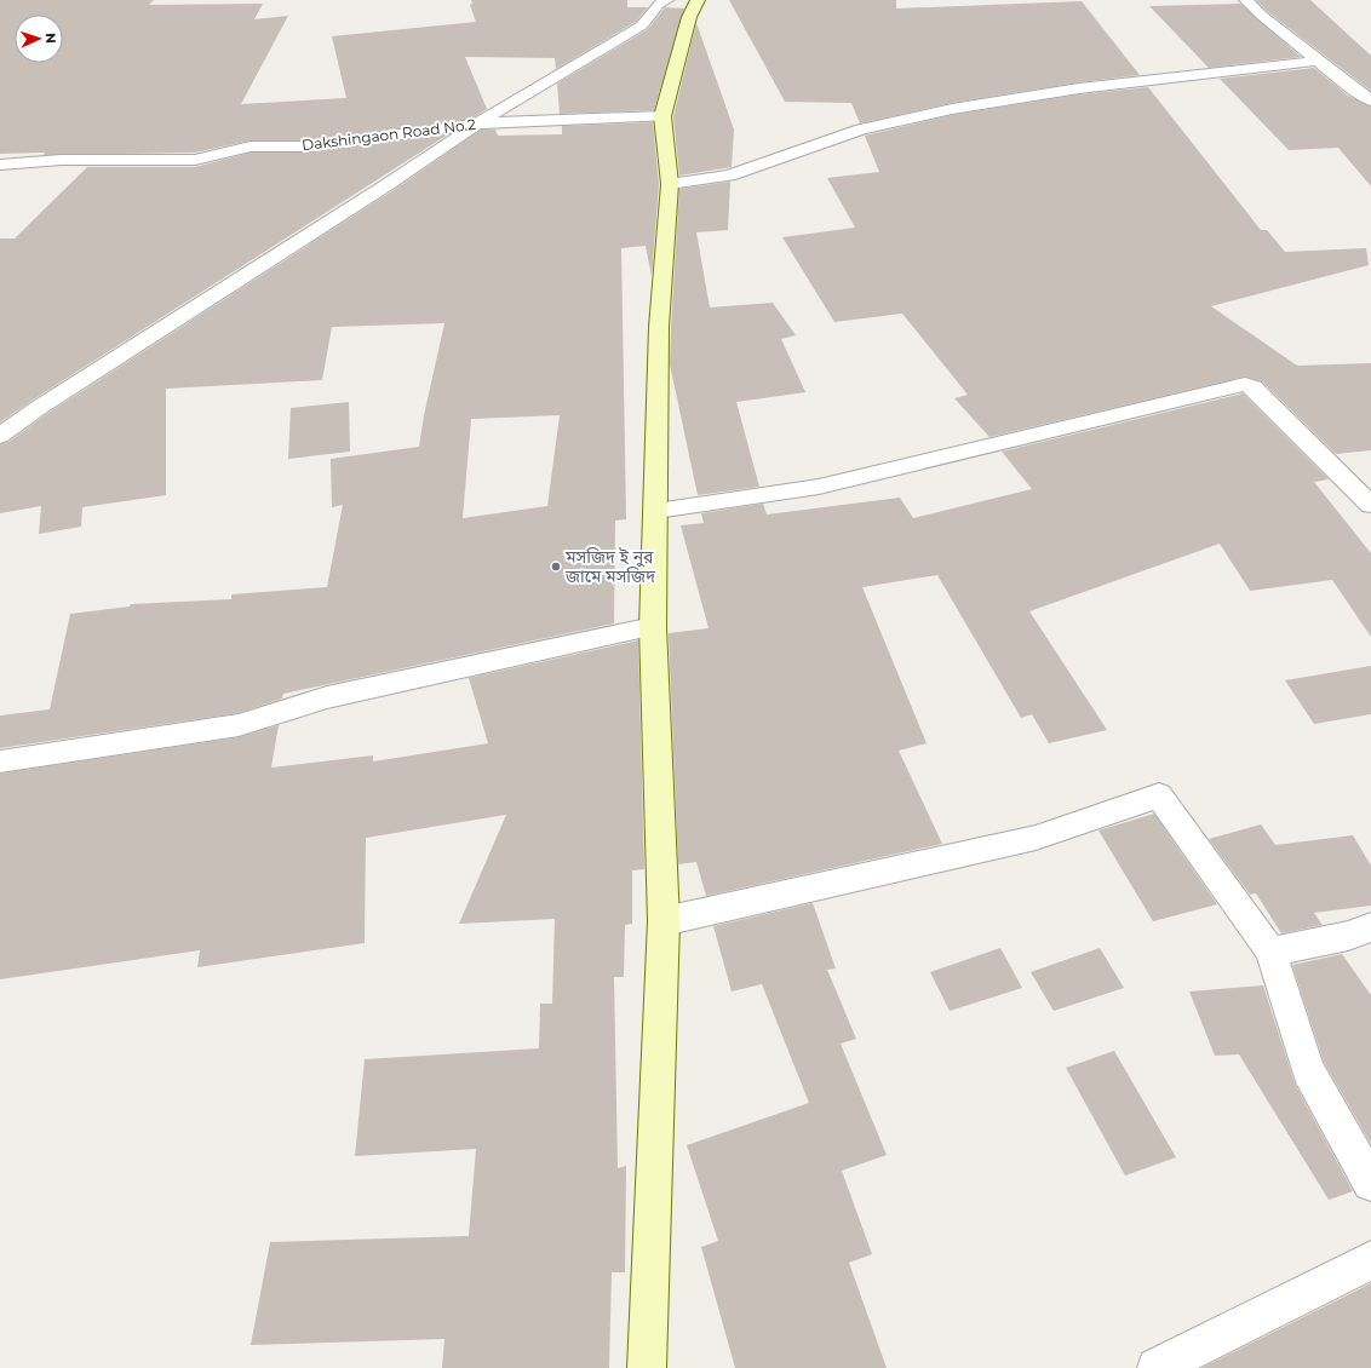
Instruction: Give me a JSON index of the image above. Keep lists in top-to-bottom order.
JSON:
{
  "streets": {
    "street": ["Dakshingaon Road No.2"]
  },
  "places": ["মসজিদ ই নুর জামে মসজিদ"],
  "north": "right"
}
